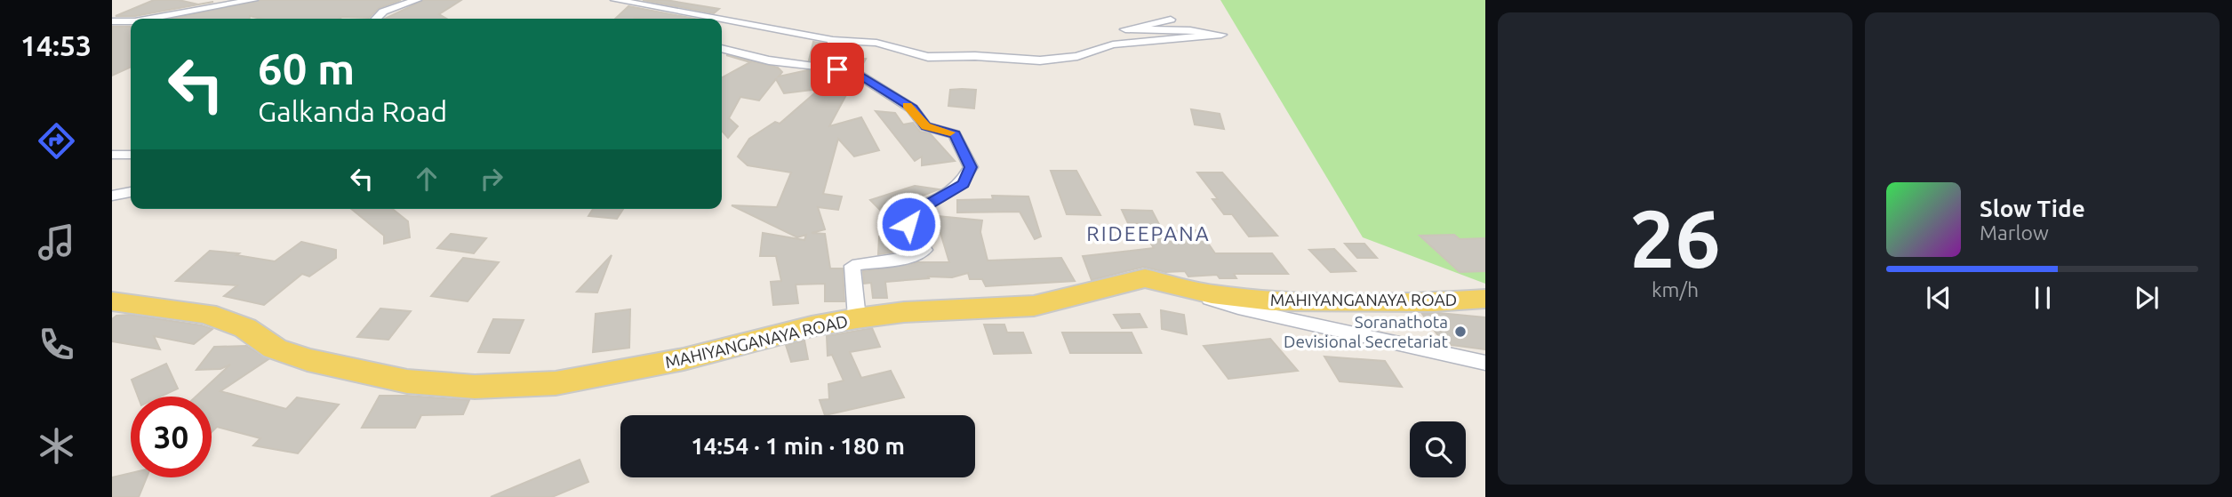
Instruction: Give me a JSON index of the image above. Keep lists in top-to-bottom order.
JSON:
{
  "streets": {
    "main road": ["MAHIYANGANAYA ROAD"]
  },
  "districts": ["RIDEEPANA"],
  "places": ["Soranathota Devisional Secretariat"],
  "page": {
    "tabs": "14:53",
    "tile": ["26", "km/h"],
    "turn": ["60 m", "Galkanda Road"],
    "song": ["Slow Tide", "Marlow"],
    "limit": "30",
    "trip": "14:54 · 1 min · 180 m"
  }
}
